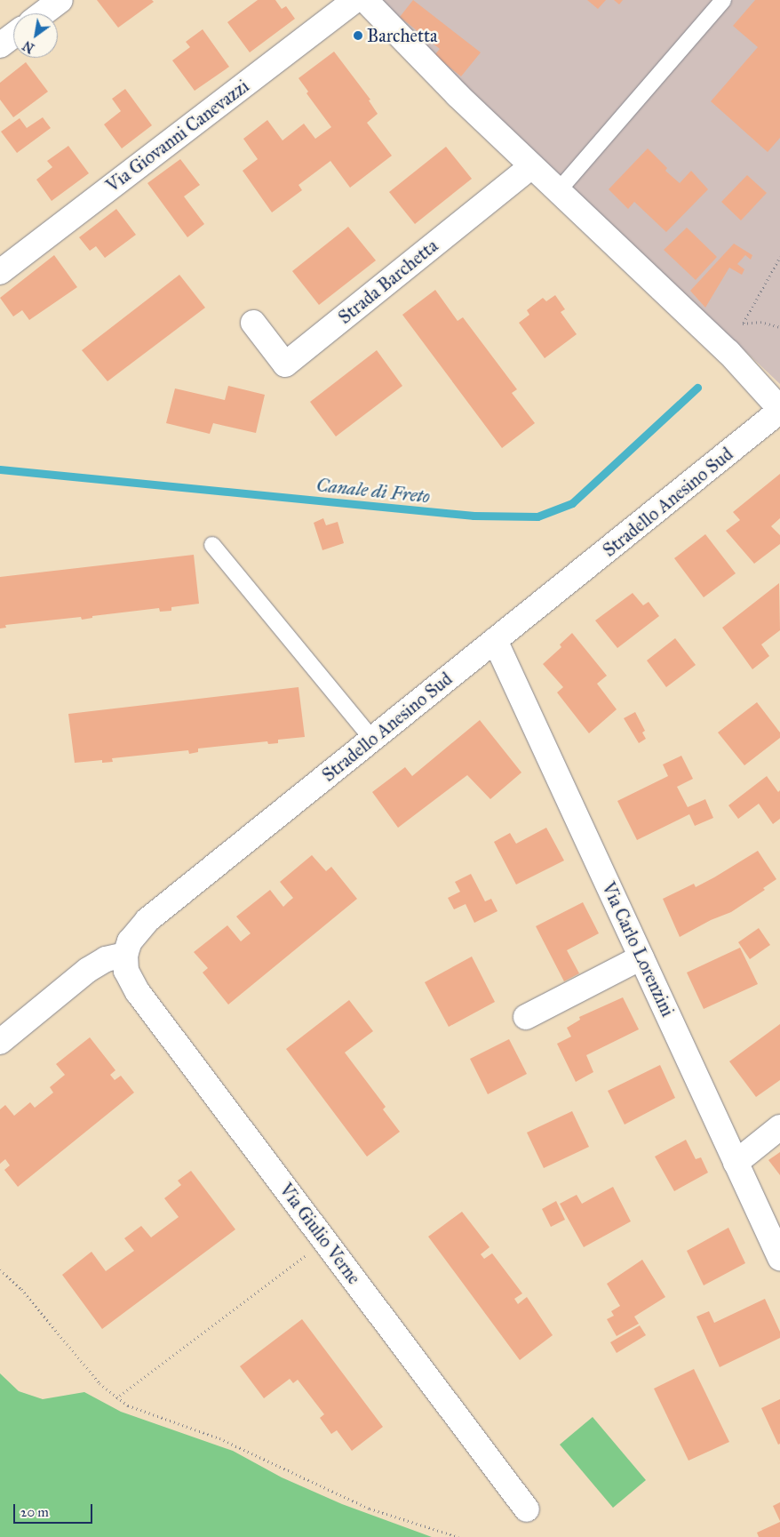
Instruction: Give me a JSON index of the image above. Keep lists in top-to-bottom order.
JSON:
{
  "streets": {
    "street": [
      "Via Giovanni Canevazzi",
      "Strada Barchetta",
      "Stradello Anesino Sud",
      "Via Carlo Lorenzini",
      "Via Giulio Verne"
    ]
  },
  "crossings": [
    ["Stradello Anesino Sud", "Via Carlo Lorenzini"],
    ["Stradello Anesino Sud", "Via Giulio Verne"]
  ],
  "water": ["Canale di Freto"],
  "places": ["Barchetta"],
  "scale_bar": "20 m",
  "north": "bottom left"
}
